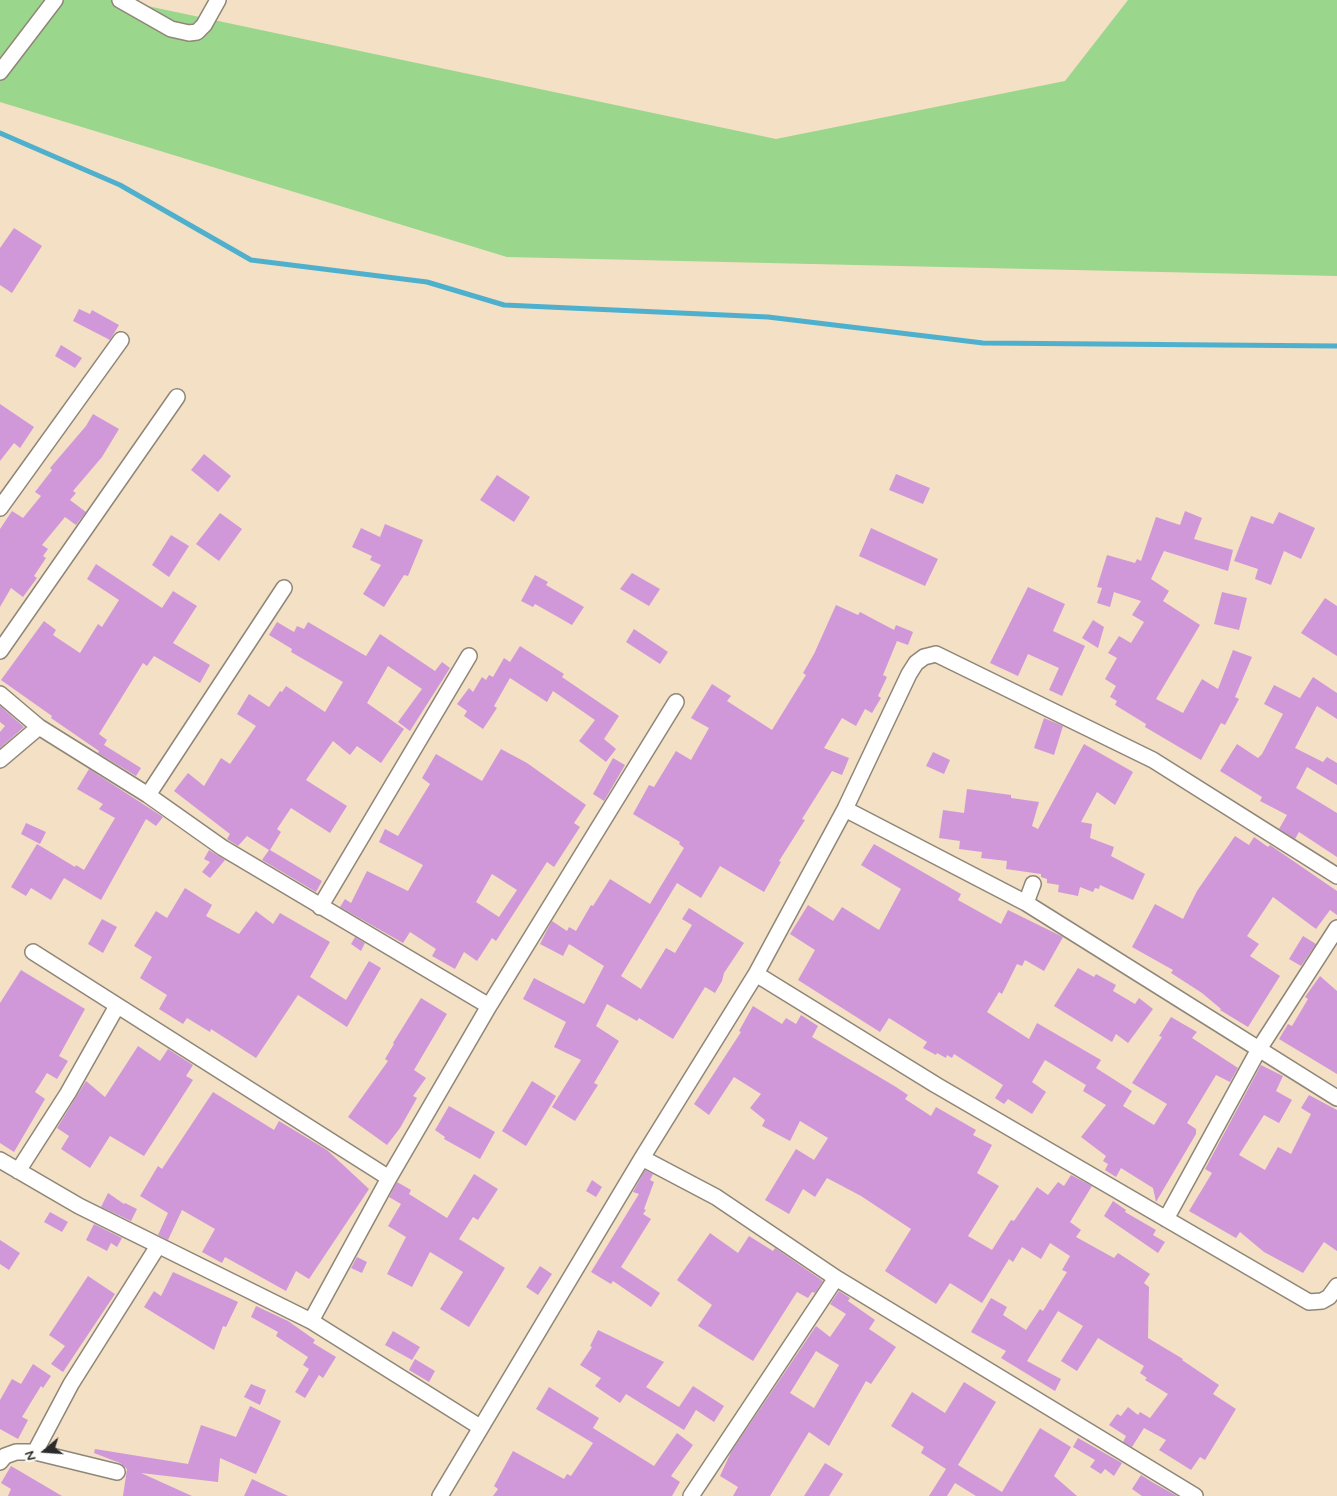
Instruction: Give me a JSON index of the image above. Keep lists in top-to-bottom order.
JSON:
{
  "north": "left"
}
